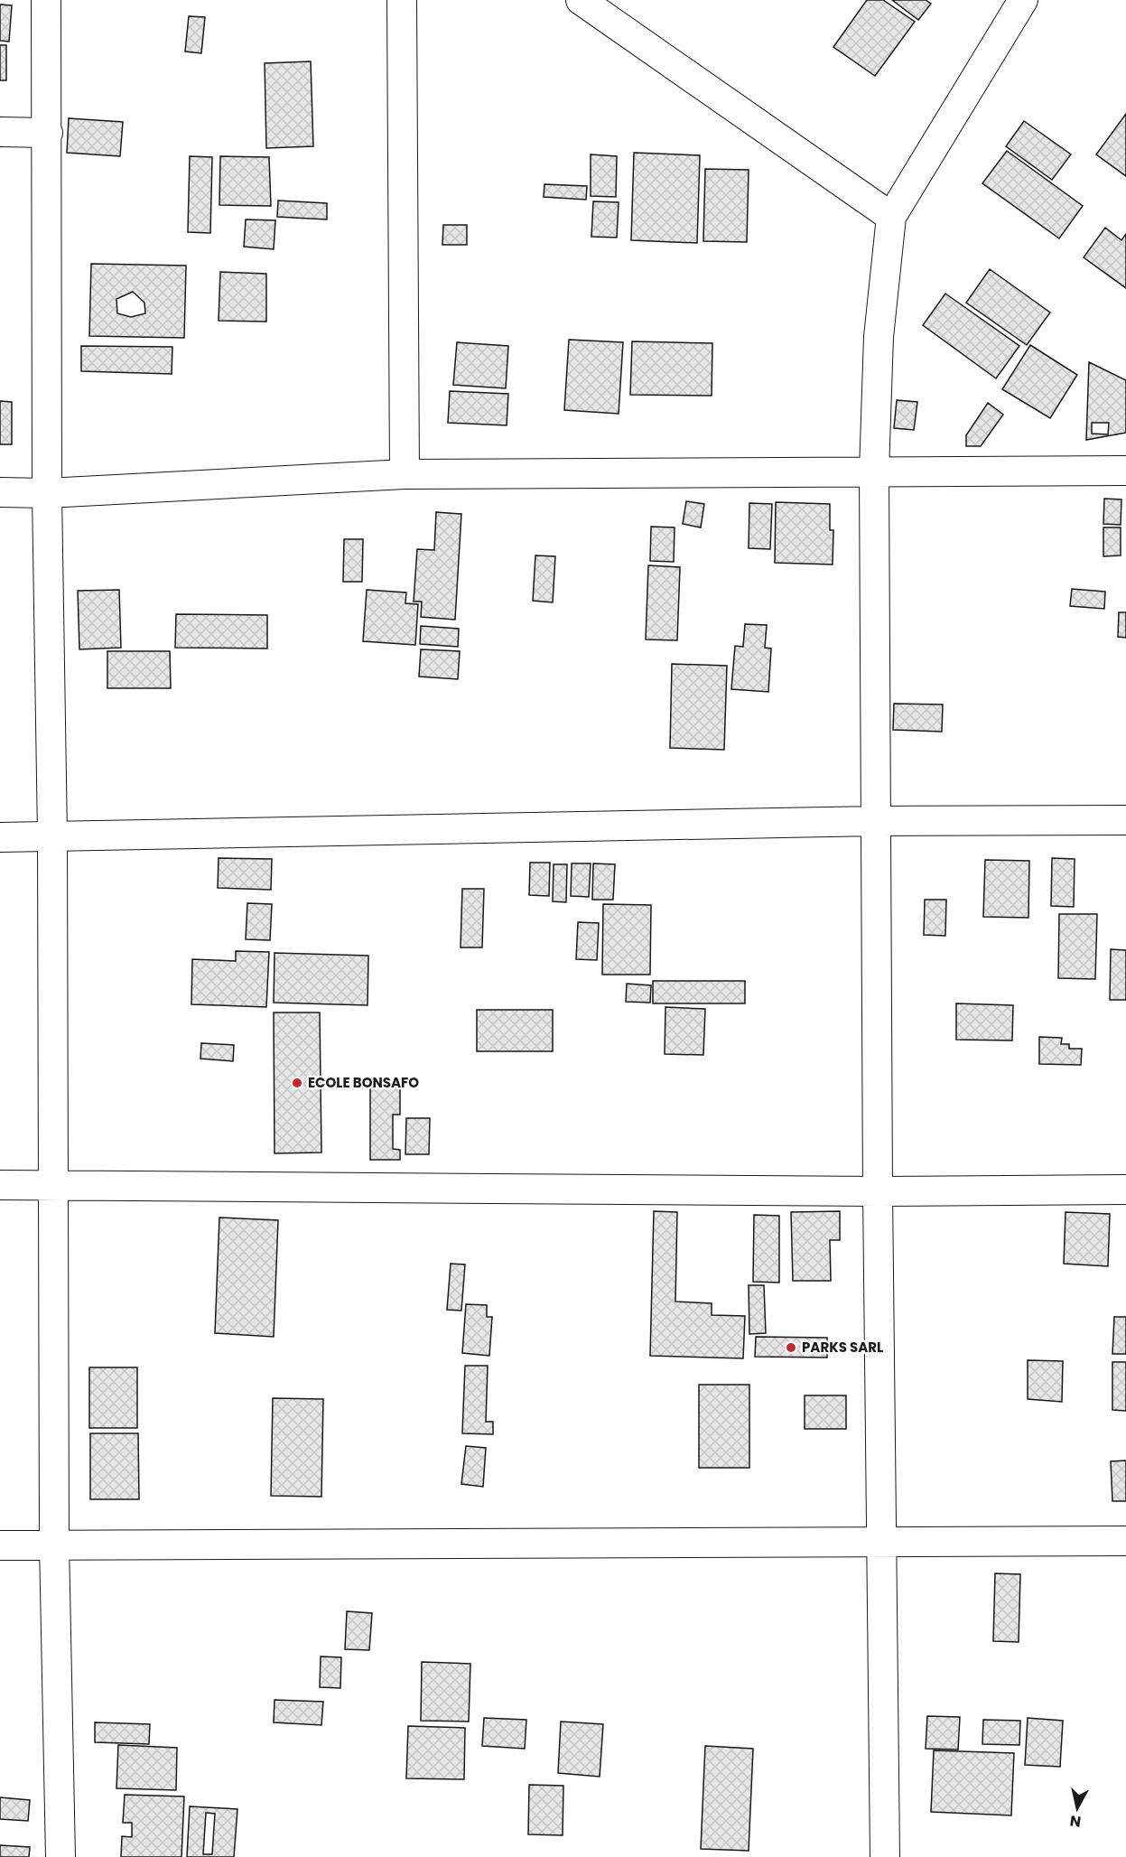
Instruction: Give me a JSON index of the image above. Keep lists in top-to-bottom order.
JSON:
{
  "places": ["ECOLE BONSAFO", "PARKS SARL"],
  "north": "bottom"
}
